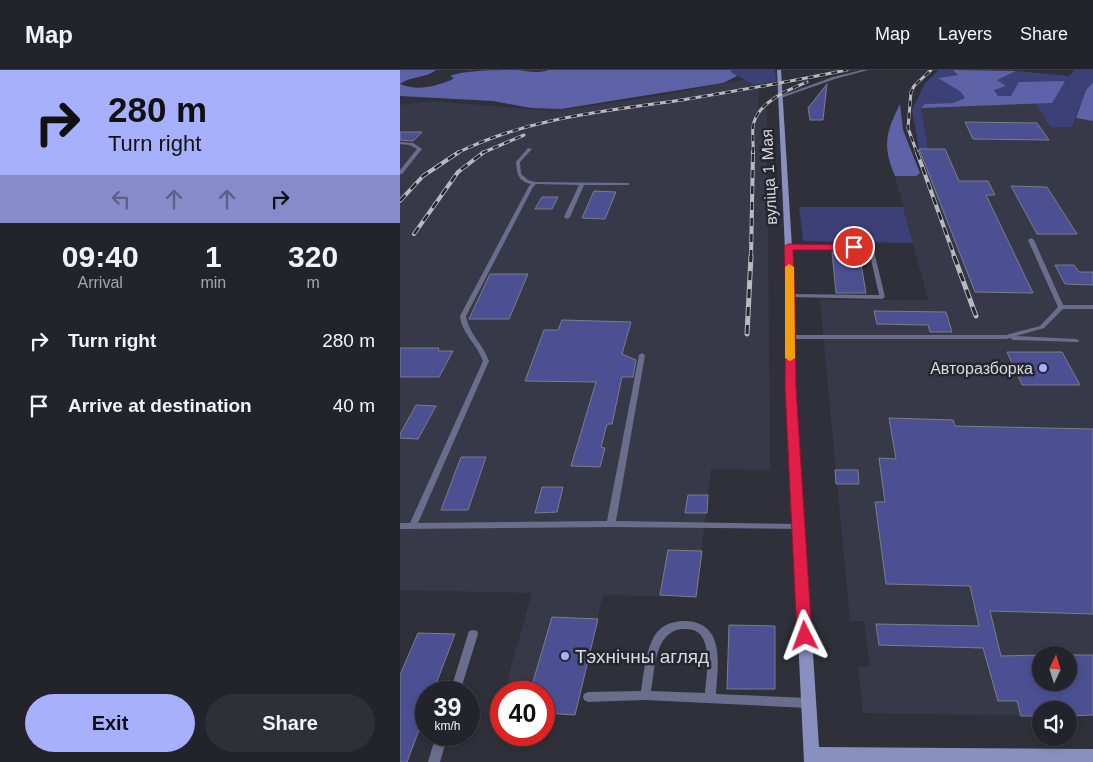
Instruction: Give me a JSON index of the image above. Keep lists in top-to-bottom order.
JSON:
{
  "streets": {
    "street": ["вуліца 1 Мая"]
  },
  "places": ["Авторазборка", "Тэхнічны агляд"],
  "north": "top",
  "page": {
    "header": "Map",
    "nav": ["Map", "Layers", "Share"],
    "turn": ["280 m", "Turn right"],
    "eta": [
      "09:40",
      "Arrival",
      "1",
      "min",
      "320",
      "m"
    ],
    "list": [
      {
        "name": "Turn right",
        "value": "280 m"
      },
      {
        "name": "Arrive at destination",
        "value": "40 m"
      }
    ],
    "speed": "39 km/h",
    "limit": "40",
    "buttons": ["Exit", "Share"]
  }
}
